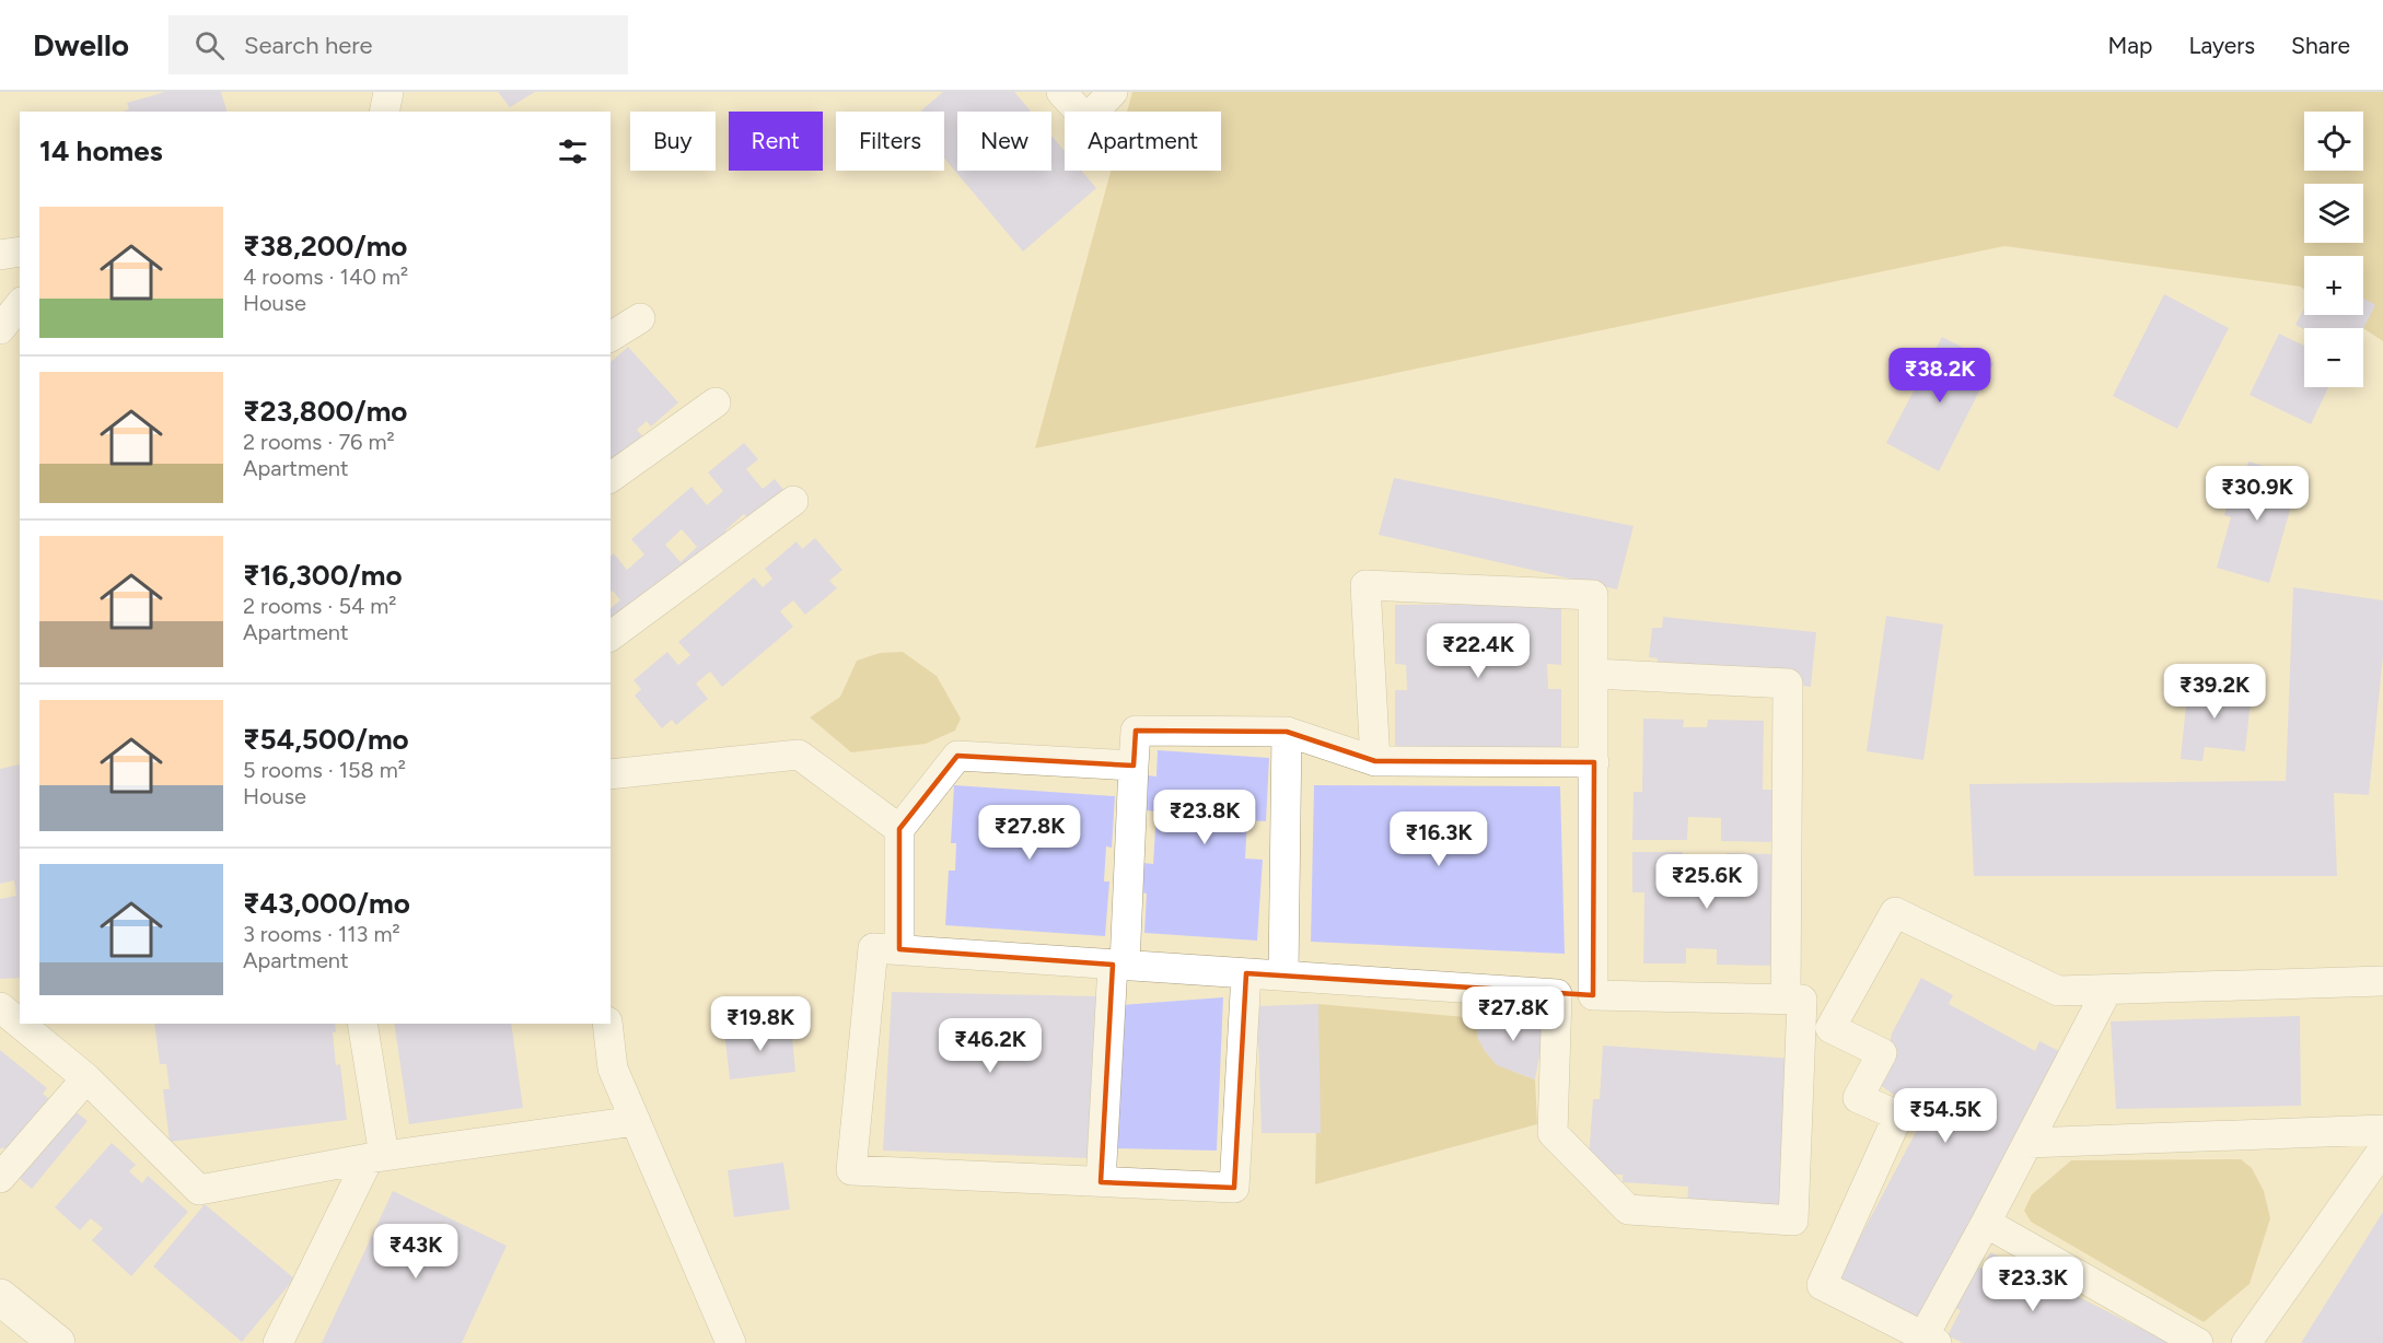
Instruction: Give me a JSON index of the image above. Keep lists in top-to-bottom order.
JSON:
{
  "page": {
    "header": "Dwello",
    "search": "Search here",
    "nav": ["Map", "Layers", "Share"],
    "map_buttons": ["+", "−"],
    "chip": [
      "Buy",
      "Rent",
      "Filters",
      "New",
      "Apartment"
    ],
    "heading": "14 homes",
    "list": [
      {
        "name": "₹38,200/mo",
        "note": "4 rooms · 140 m² · House"
      },
      {
        "name": "₹23,800/mo",
        "note": "2 rooms · 76 m² · Apartment"
      },
      {
        "name": "₹16,300/mo",
        "note": "2 rooms · 54 m² · Apartment"
      },
      {
        "name": "₹54,500/mo",
        "note": "5 rooms · 158 m² · House"
      },
      {
        "name": "₹43,000/mo",
        "note": "3 rooms · 113 m² · Apartment"
      }
    ],
    "price": [
      "₹38.2K",
      "₹30.9K",
      "₹22.4K",
      "₹39.2K",
      "₹23.8K",
      "₹27.8K",
      "₹16.3K",
      "₹25.6K",
      "₹27.8K",
      "₹19.8K",
      "₹46.2K",
      "₹54.5K",
      "₹43K",
      "₹23.3K"
    ]
  }
}
